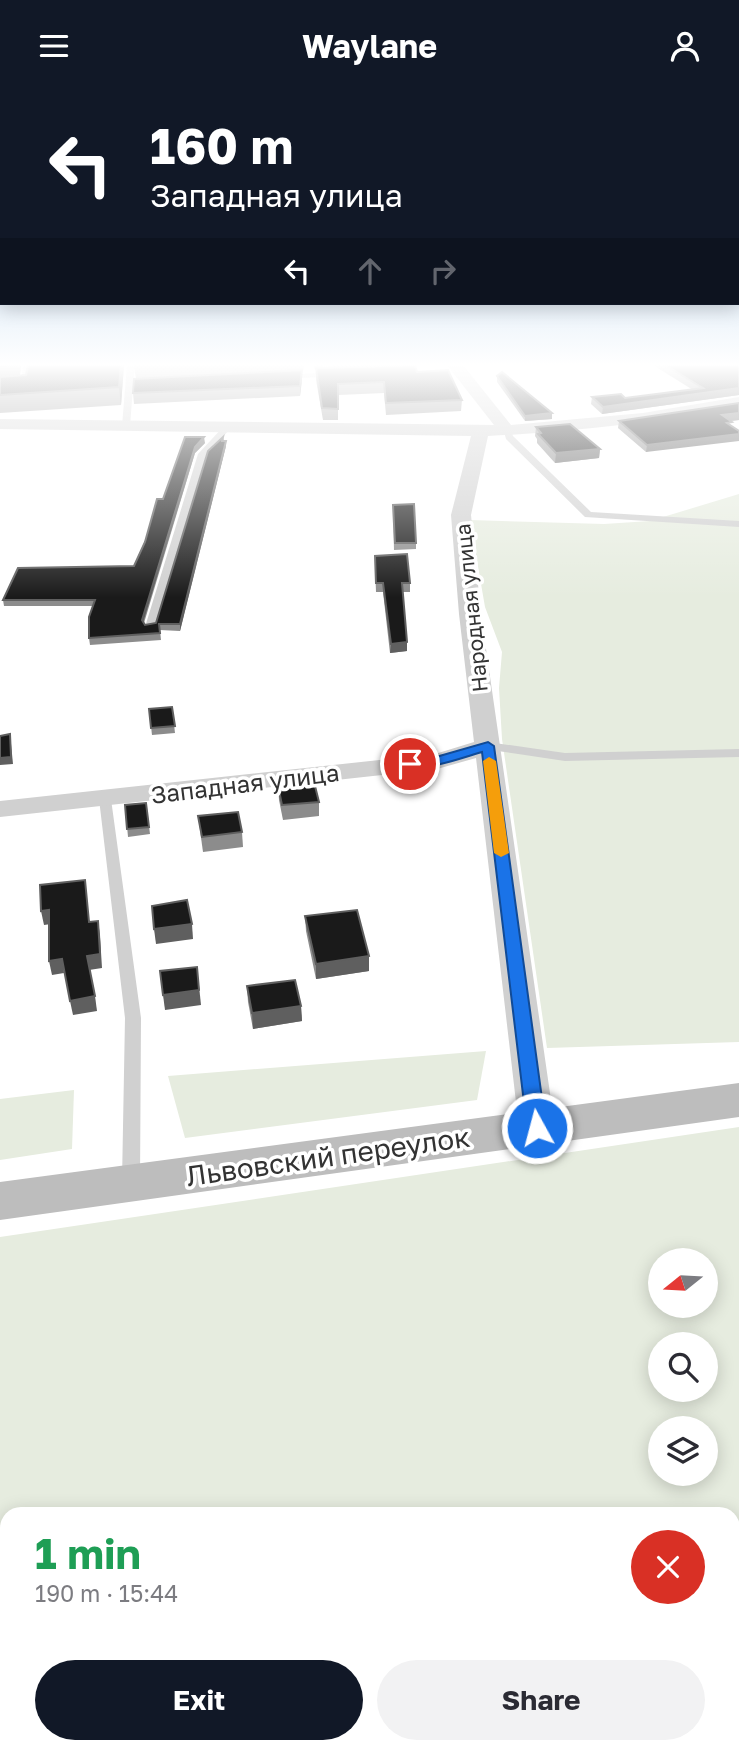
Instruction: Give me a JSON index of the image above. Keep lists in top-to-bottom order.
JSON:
{
  "streets": {
    "main road": ["Львовский переулок"],
    "street": ["Народная улица", "Западная улица"]
  },
  "crossings": [
    ["Народная улица", "Западная улица"],
    ["Народная улица", "Львовский переулок"]
  ],
  "north": "left",
  "page": {
    "header": "Waylane",
    "turn": ["160 m", "Западная улица"],
    "heading": ["1 min", "190 m · 15:44"],
    "buttons": ["Exit", "Share"]
  }
}
